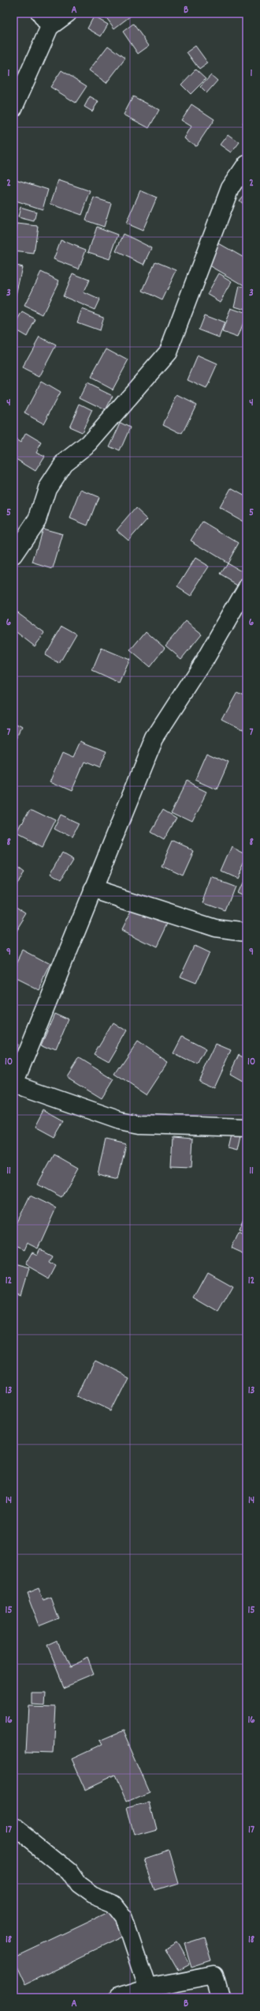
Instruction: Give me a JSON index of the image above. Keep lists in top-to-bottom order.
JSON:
{
  "grid": {
    "columns": ["A", "B"],
    "rows": [
      "1",
      "2",
      "3",
      "4",
      "5",
      "6",
      "7",
      "8",
      "9",
      "10",
      "11",
      "12",
      "13",
      "14",
      "15",
      "16",
      "17",
      "18"
    ]
  }
}
